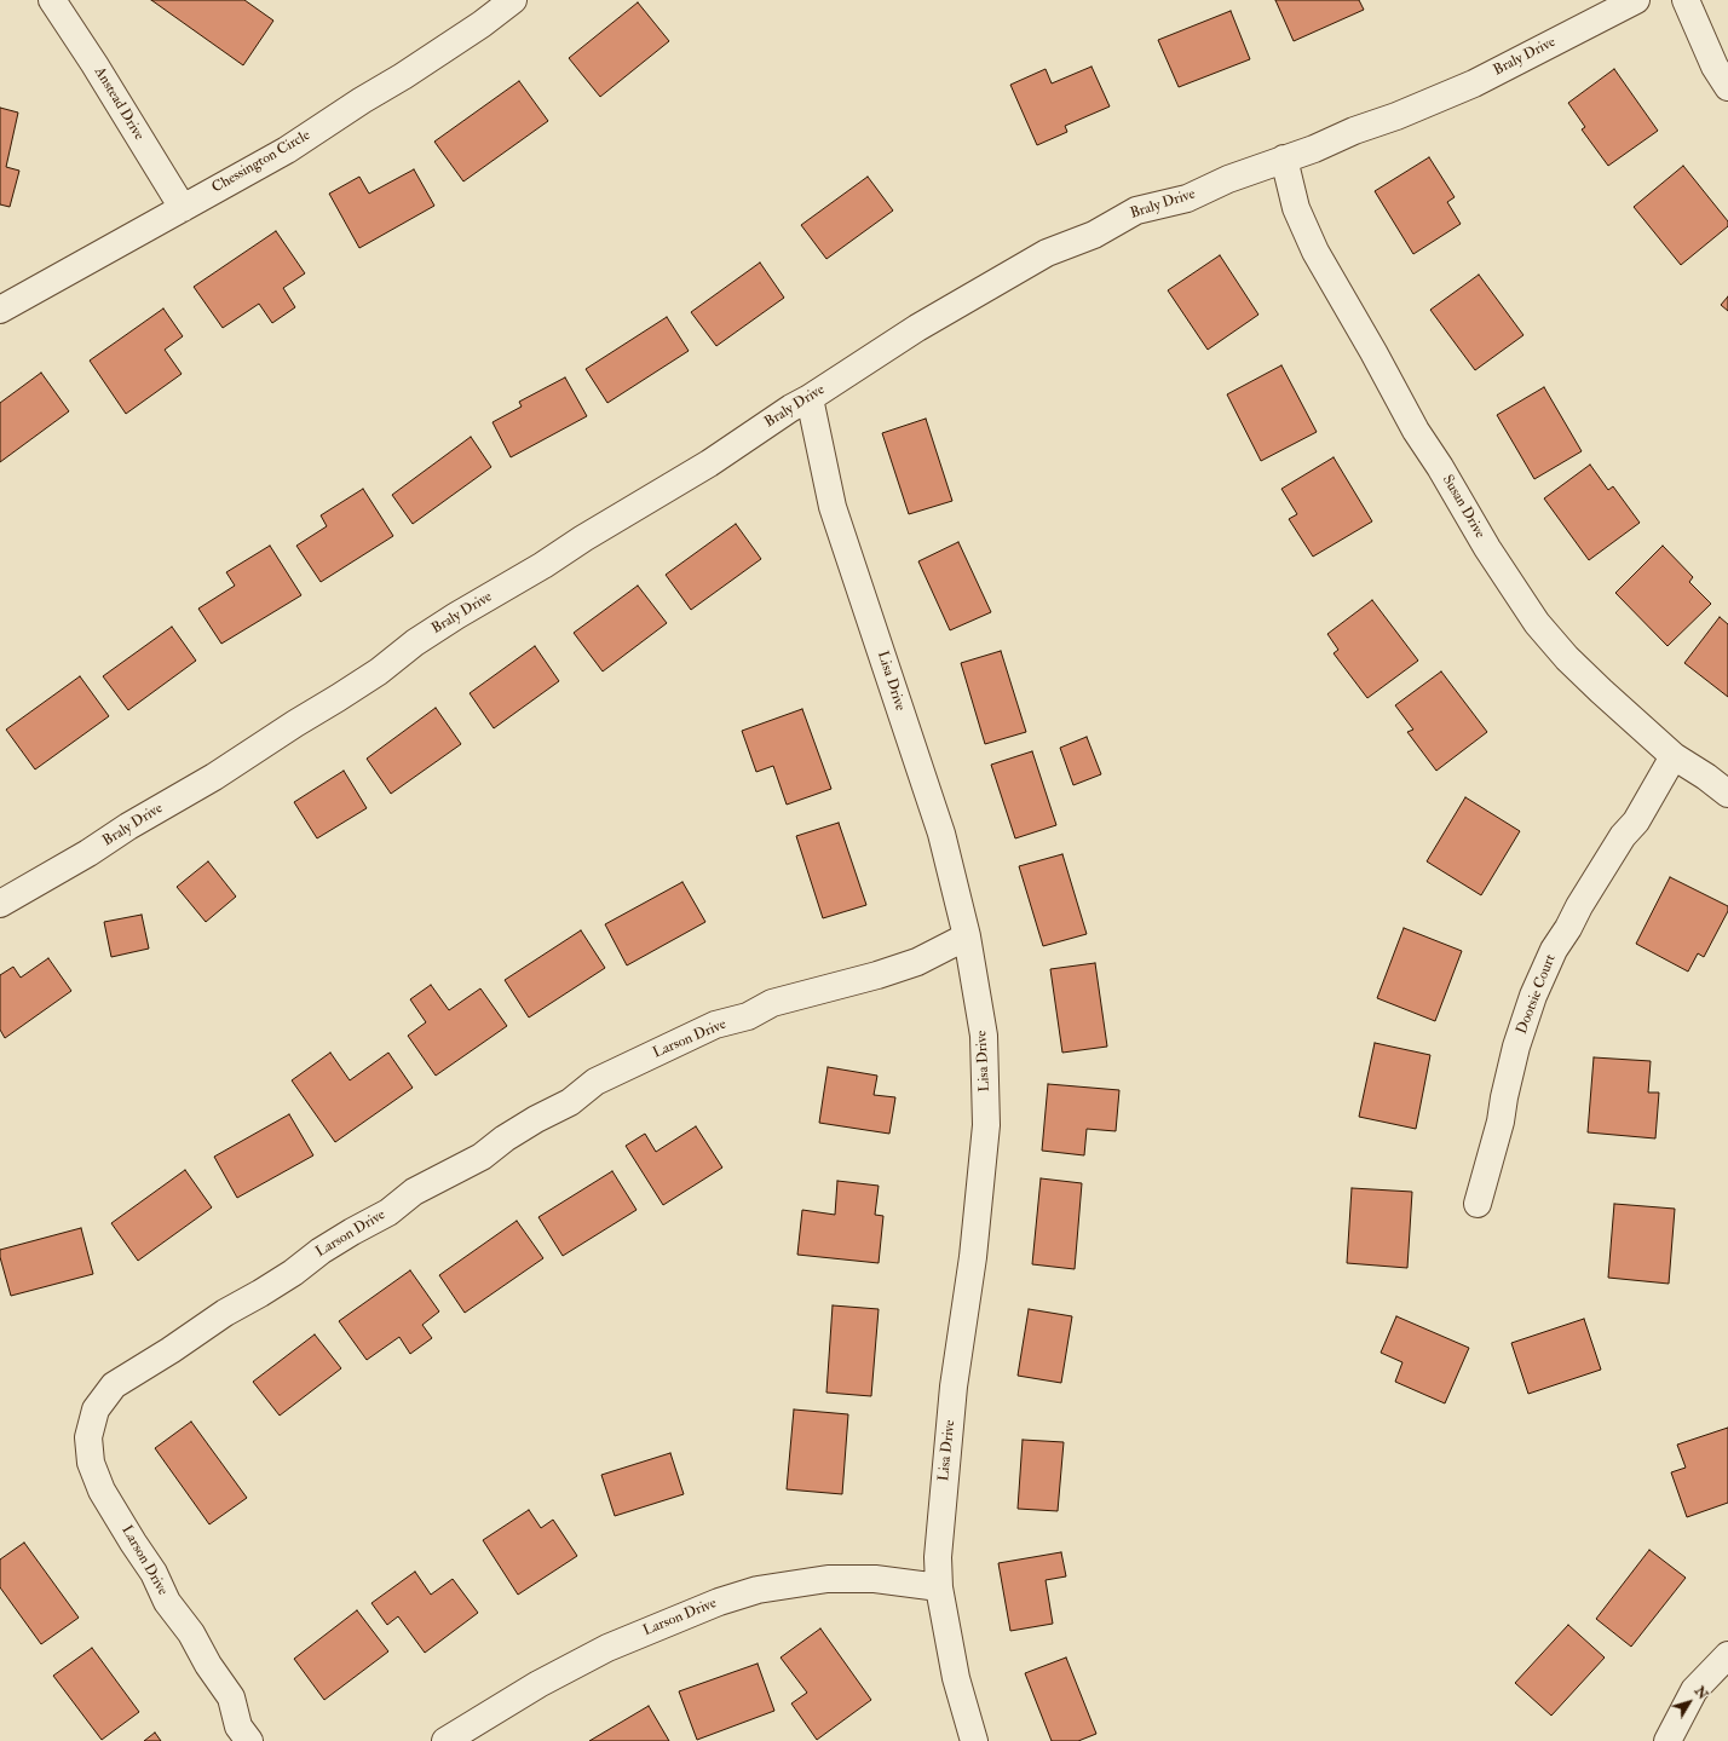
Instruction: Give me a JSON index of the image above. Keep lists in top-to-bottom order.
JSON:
{
  "streets": {
    "street": [
      "Braly Drive",
      "Anstead Drive",
      "Chessington Circle",
      "Susan Drive",
      "Lisa Drive",
      "Dootsie Court",
      "Larson Drive"
    ]
  },
  "crossings": [
    ["Braly Drive", "Susan Drive"],
    ["Braly Drive", "Lisa Drive"],
    ["Anstead Drive", "Chessington Circle"],
    ["Susan Drive", "Dootsie Court"],
    ["Lisa Drive", "Larson Drive"]
  ],
  "north": "top right"
}
